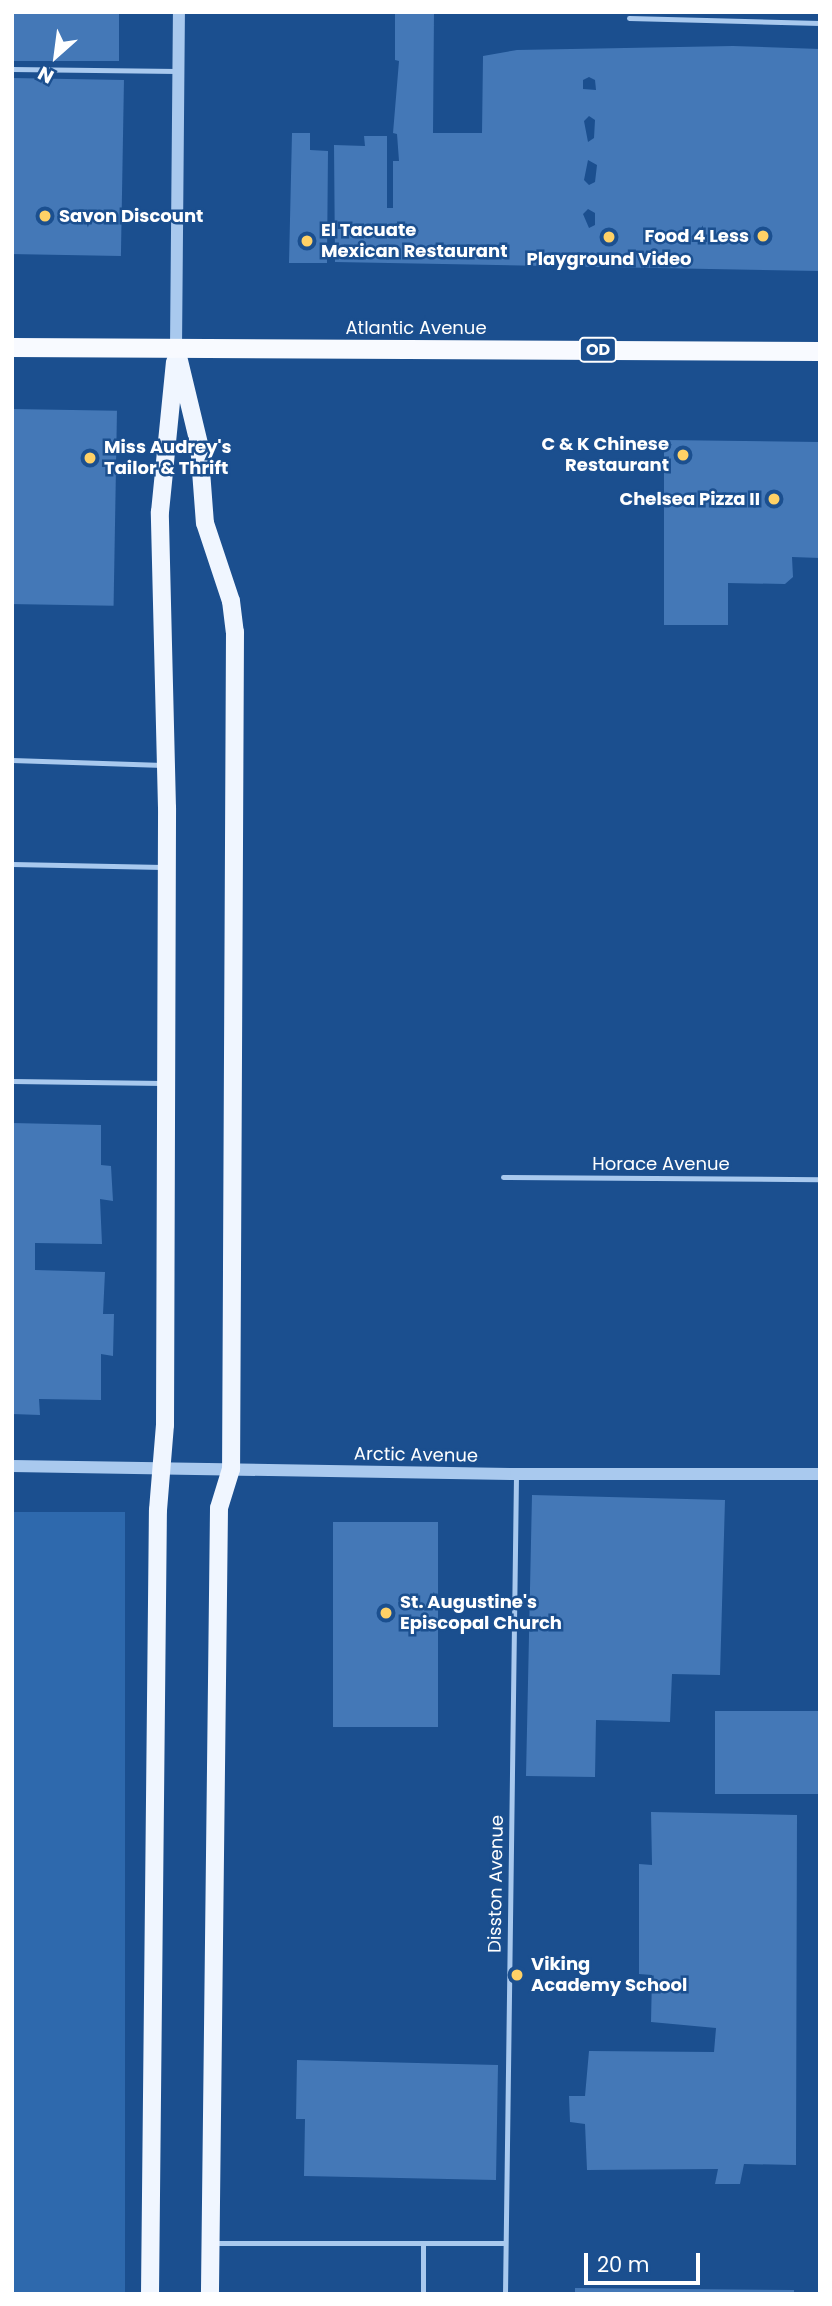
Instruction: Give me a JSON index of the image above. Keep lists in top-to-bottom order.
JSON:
{
  "streets": {
    "highway": ["Atlantic Avenue", "OD"],
    "street": ["Arctic Avenue"],
    "lane": ["Horace Avenue", "Disston Avenue"]
  },
  "crossings": [
    ["Arctic Avenue", "Disston Avenue"]
  ],
  "places": [
    "Savon Discount",
    "Food 4 Less",
    "Playground Video",
    "El Tacuate Mexican Restaurant",
    "C & K Chinese Restaurant",
    "Miss Audrey's Tailor & Thrift",
    "Chelsea Pizza II",
    "St. Augustine's Episcopal Church",
    "Viking Academy School"
  ],
  "scale_bar": "20 m",
  "north": "bottom left"
}
